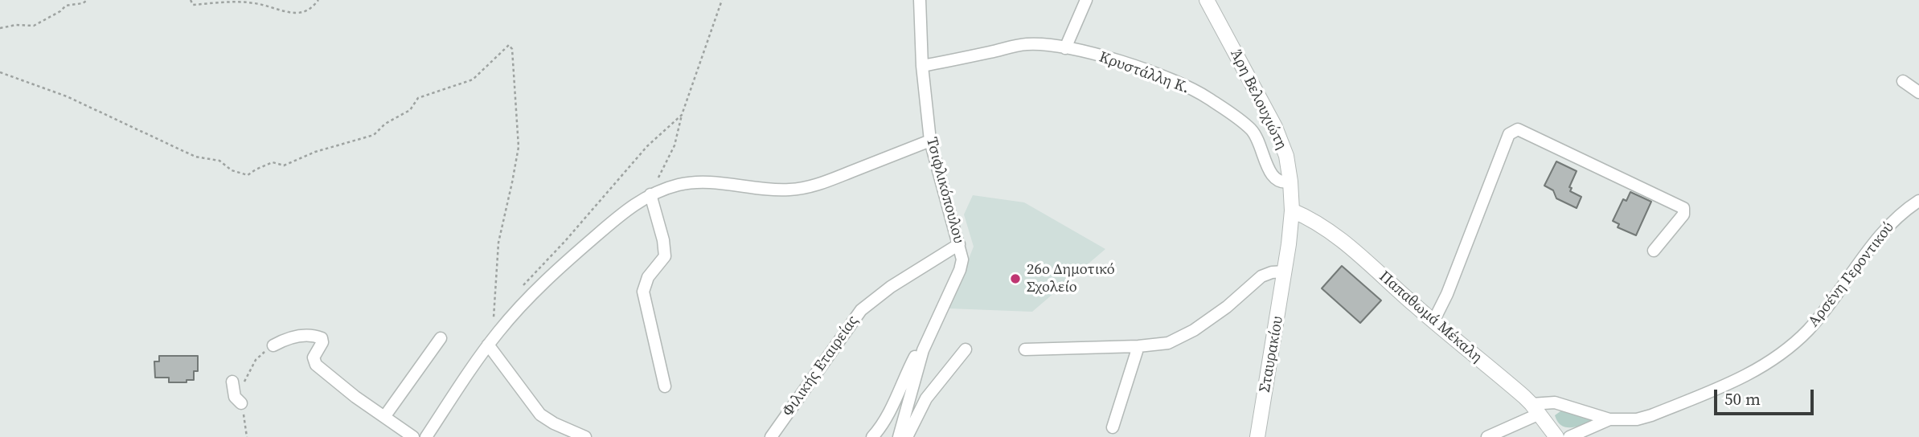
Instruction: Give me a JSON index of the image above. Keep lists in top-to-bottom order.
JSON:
{
  "streets": {
    "street": [
      "Κρυστάλλη Κ.",
      "Άρη Βελουχιώτη",
      "Τσιφλικόπουλου",
      "Αρσένη Γεροντικού",
      "Παπαθωμά Μέκαλη",
      "Σταυρακίου",
      "Φιλικής Εταιρείας"
    ]
  },
  "crossings": [
    ["Κρυστάλλη Κ.", "Άρη Βελουχιώτη"],
    ["Κρυστάλλη Κ.", "Τσιφλικόπουλου"],
    ["Άρη Βελουχιώτη", "Παπαθωμά Μέκαλη"],
    ["Άρη Βελουχιώτη", "Σταυρακίου"],
    ["Τσιφλικόπουλου", "Φιλικής Εταιρείας"]
  ],
  "places": ["26ο Δημοτικό Σχολείο"],
  "scale_bar": "50 m"
}
